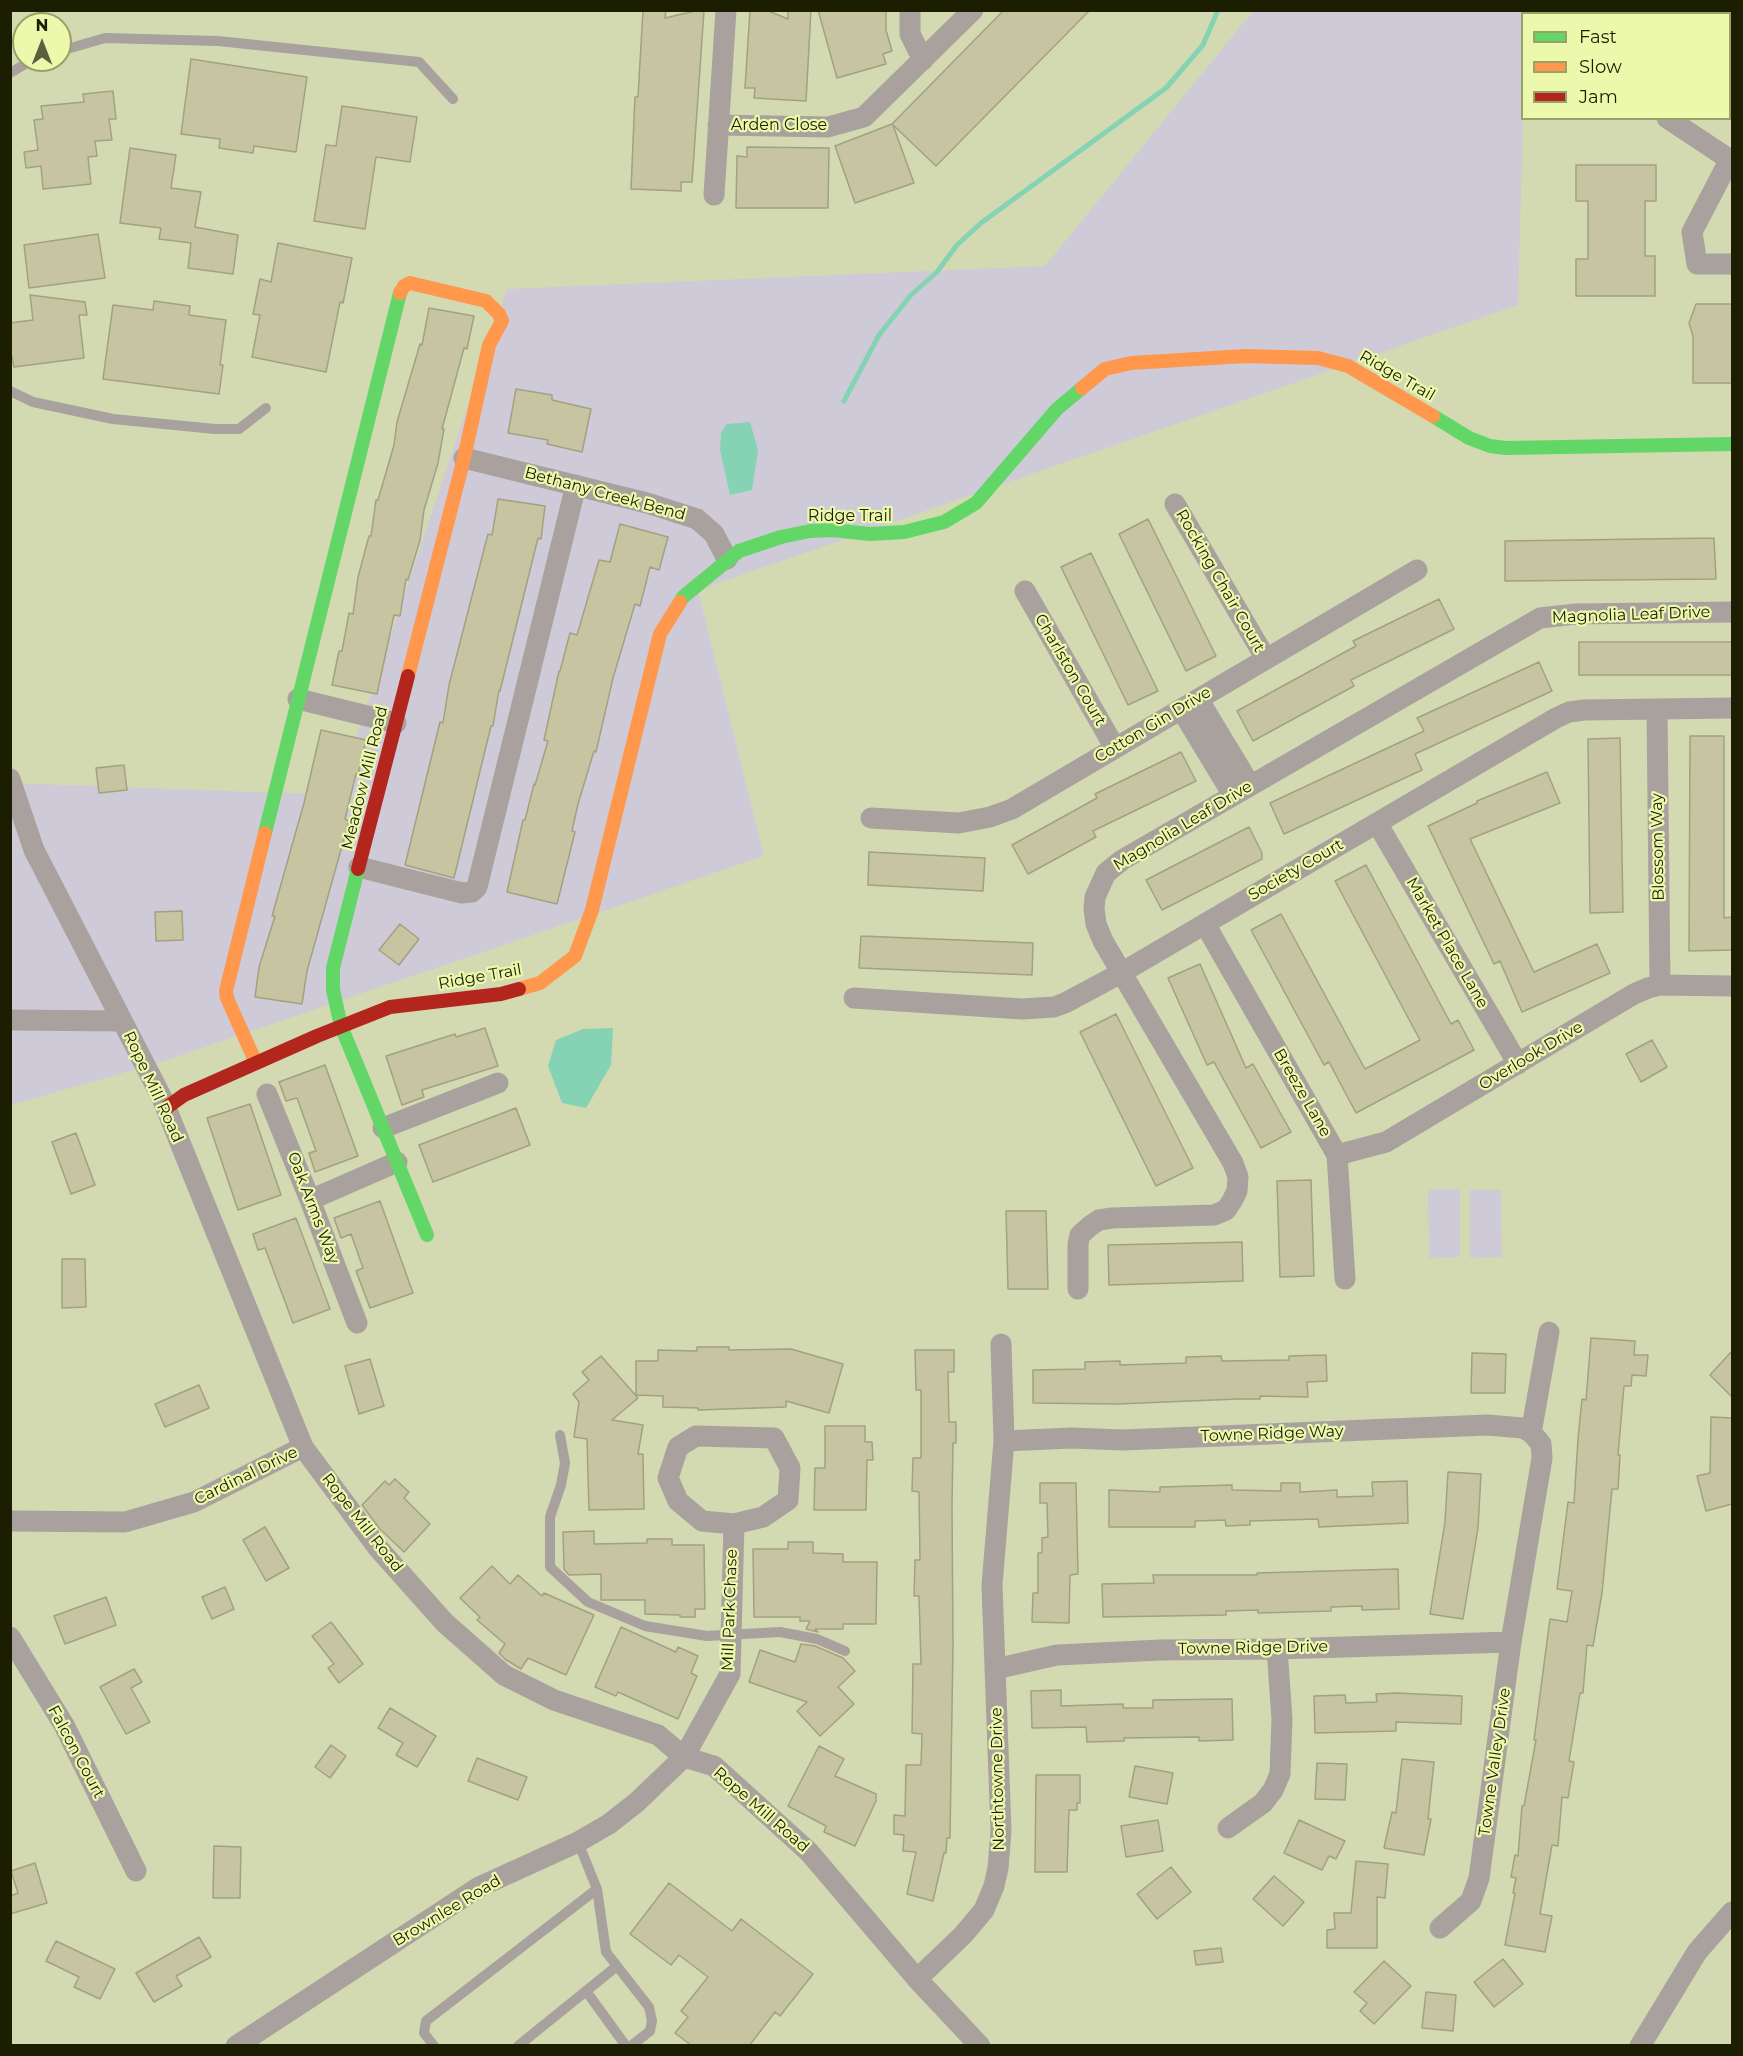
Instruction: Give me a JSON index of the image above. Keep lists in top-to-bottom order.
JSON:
{
  "streets": {
    "street": [
      "Arden Close",
      "Ridge Trail",
      "Bethany Creek Bend",
      "Rocking Chair Court",
      "Magnolia Leaf Drive",
      "Charlston Court",
      "Cotton Gin Drive",
      "Meadow Mill Road",
      "Blossom Way",
      "Society Court",
      "Market Place Lane",
      "Overlook Drive",
      "Rope Mill Road",
      "Breeze Lane",
      "Oak Arms Way",
      "Towne Ridge Way",
      "Cardinal Drive",
      "Mill Park Chase",
      "Towne Ridge Drive",
      "Falcon Court",
      "Towne Valley Drive",
      "Northtowne Drive",
      "Brownlee Road"
    ]
  },
  "crossings": [
    ["Ridge Trail", "Bethany Creek Bend"],
    ["Ridge Trail", "Meadow Mill Road"],
    ["Ridge Trail", "Rope Mill Road"],
    ["Bethany Creek Bend", "Meadow Mill Road"],
    ["Rocking Chair Court", "Cotton Gin Drive"],
    ["Magnolia Leaf Drive", "Society Court"],
    ["Charlston Court", "Cotton Gin Drive"],
    ["Blossom Way", "Society Court"],
    ["Blossom Way", "Overlook Drive"],
    ["Society Court", "Market Place Lane"],
    ["Society Court", "Breeze Lane"],
    ["Market Place Lane", "Overlook Drive"],
    ["Overlook Drive", "Breeze Lane"],
    ["Rope Mill Road", "Cardinal Drive"],
    ["Rope Mill Road", "Mill Park Chase"],
    ["Rope Mill Road", "Northtowne Drive"],
    ["Rope Mill Road", "Brownlee Road"],
    ["Towne Ridge Way", "Towne Valley Drive"],
    ["Towne Ridge Way", "Northtowne Drive"],
    ["Mill Park Chase", "Brownlee Road"],
    ["Towne Ridge Drive", "Towne Valley Drive"],
    ["Towne Ridge Drive", "Northtowne Drive"]
  ],
  "legend": ["Fast", "Slow", "Jam"],
  "north": "top"
}
